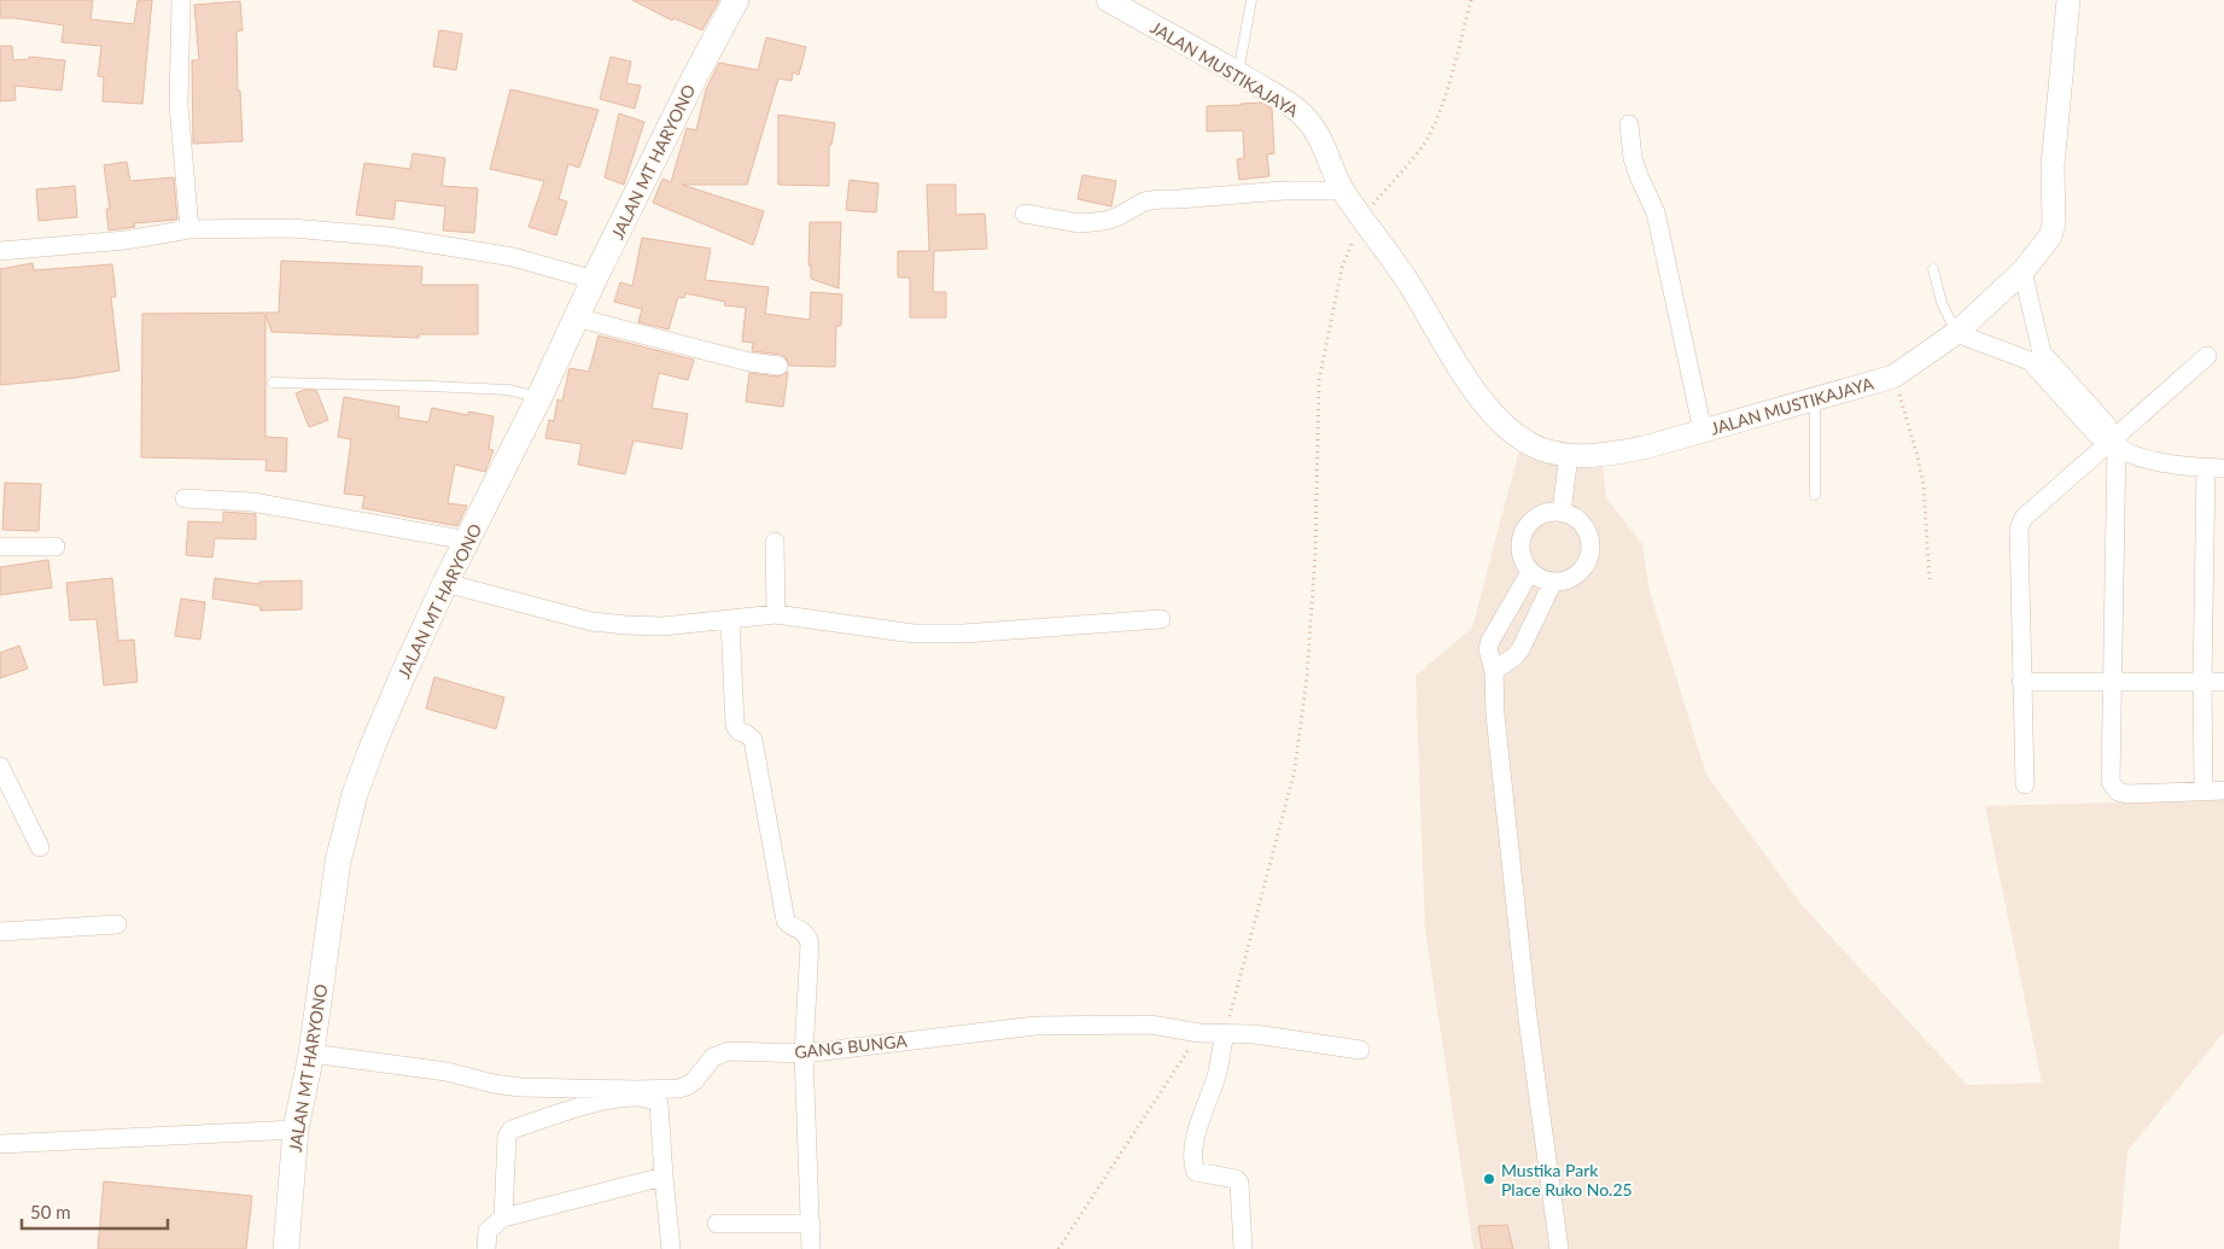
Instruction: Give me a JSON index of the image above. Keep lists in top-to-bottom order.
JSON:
{
  "streets": {
    "main road": ["JALAN MT HARYONO"],
    "street": ["JALAN MUSTIKAJAYA", "GANG BUNGA"]
  },
  "crossings": [
    ["JALAN MT HARYONO", "GANG BUNGA"]
  ],
  "places": ["Mustika Park Place Ruko No.25"],
  "scale_bar": "50 m"
}
